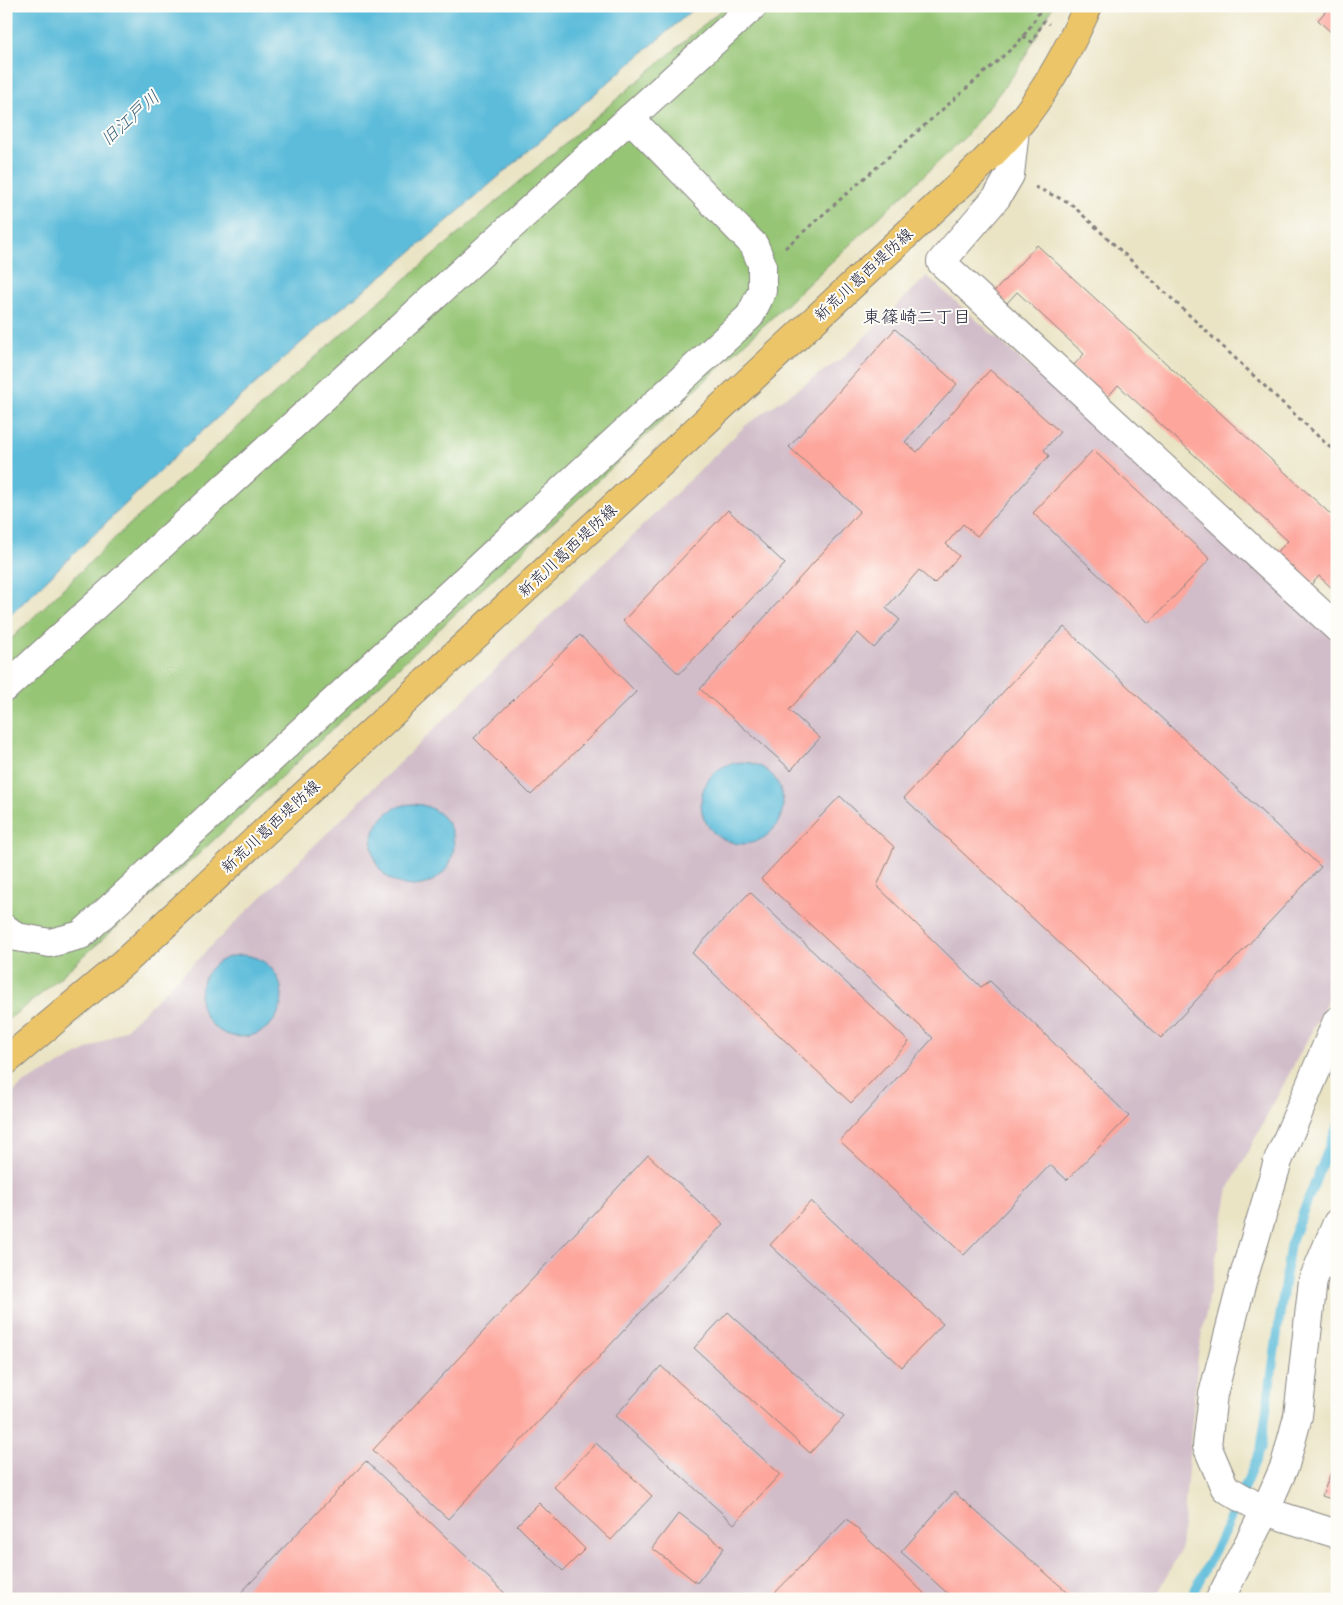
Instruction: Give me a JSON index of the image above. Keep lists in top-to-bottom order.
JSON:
{
  "streets": {
    "main road": ["新荒川葛西堤防線"]
  },
  "districts": ["東篠崎二丁目"],
  "water": ["旧江戸川"]
}
